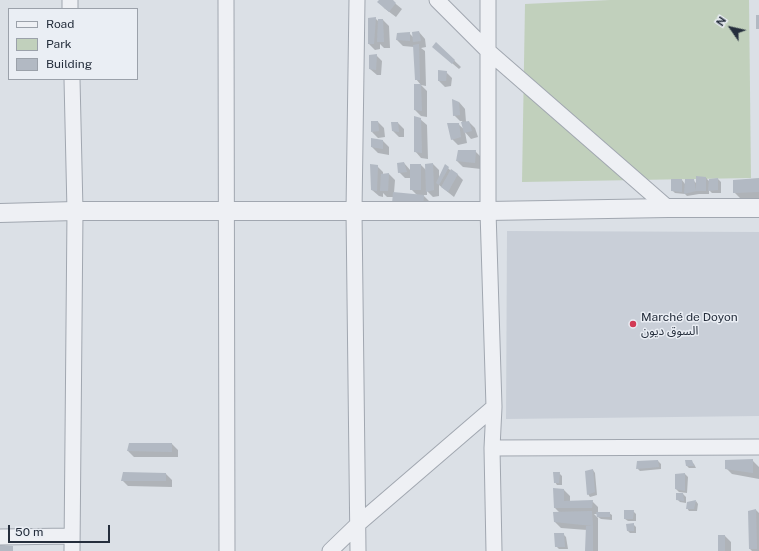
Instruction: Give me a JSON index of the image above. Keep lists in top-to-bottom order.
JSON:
{
  "places": ["Marché de Doyon السوق ديون"],
  "legend": ["Road", "Park", "Building"],
  "scale_bar": "50 m",
  "north": "top left"
}
